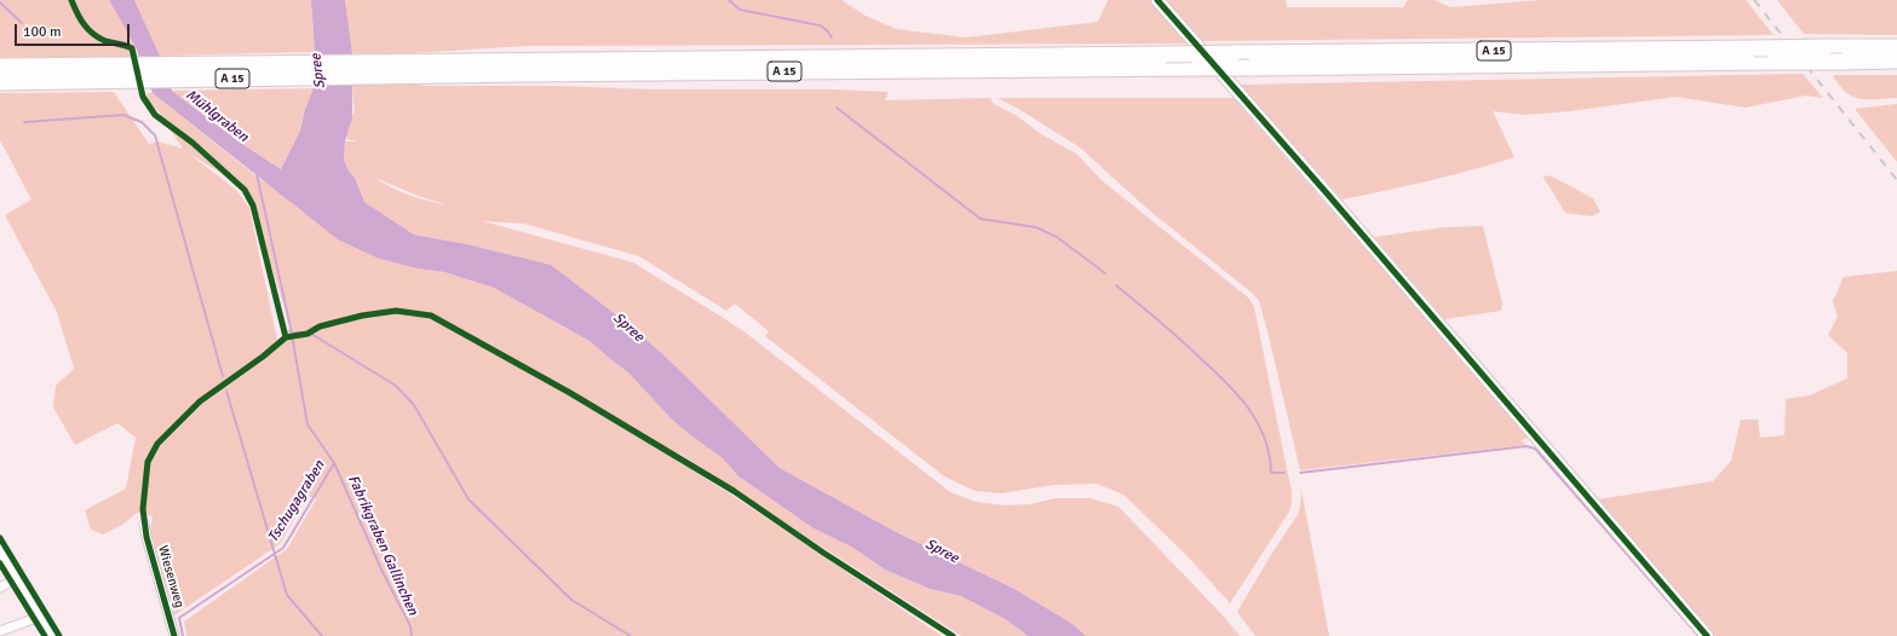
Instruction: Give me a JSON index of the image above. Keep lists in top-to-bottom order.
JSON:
{
  "streets": {
    "highway": ["A 15"],
    "street": ["Wiesenweg"]
  },
  "water": [
    "Spree",
    "Mühlgraben",
    "Tschugagraben",
    "Fabrikgraben Gallinchen"
  ],
  "scale_bar": "100 m"
}
